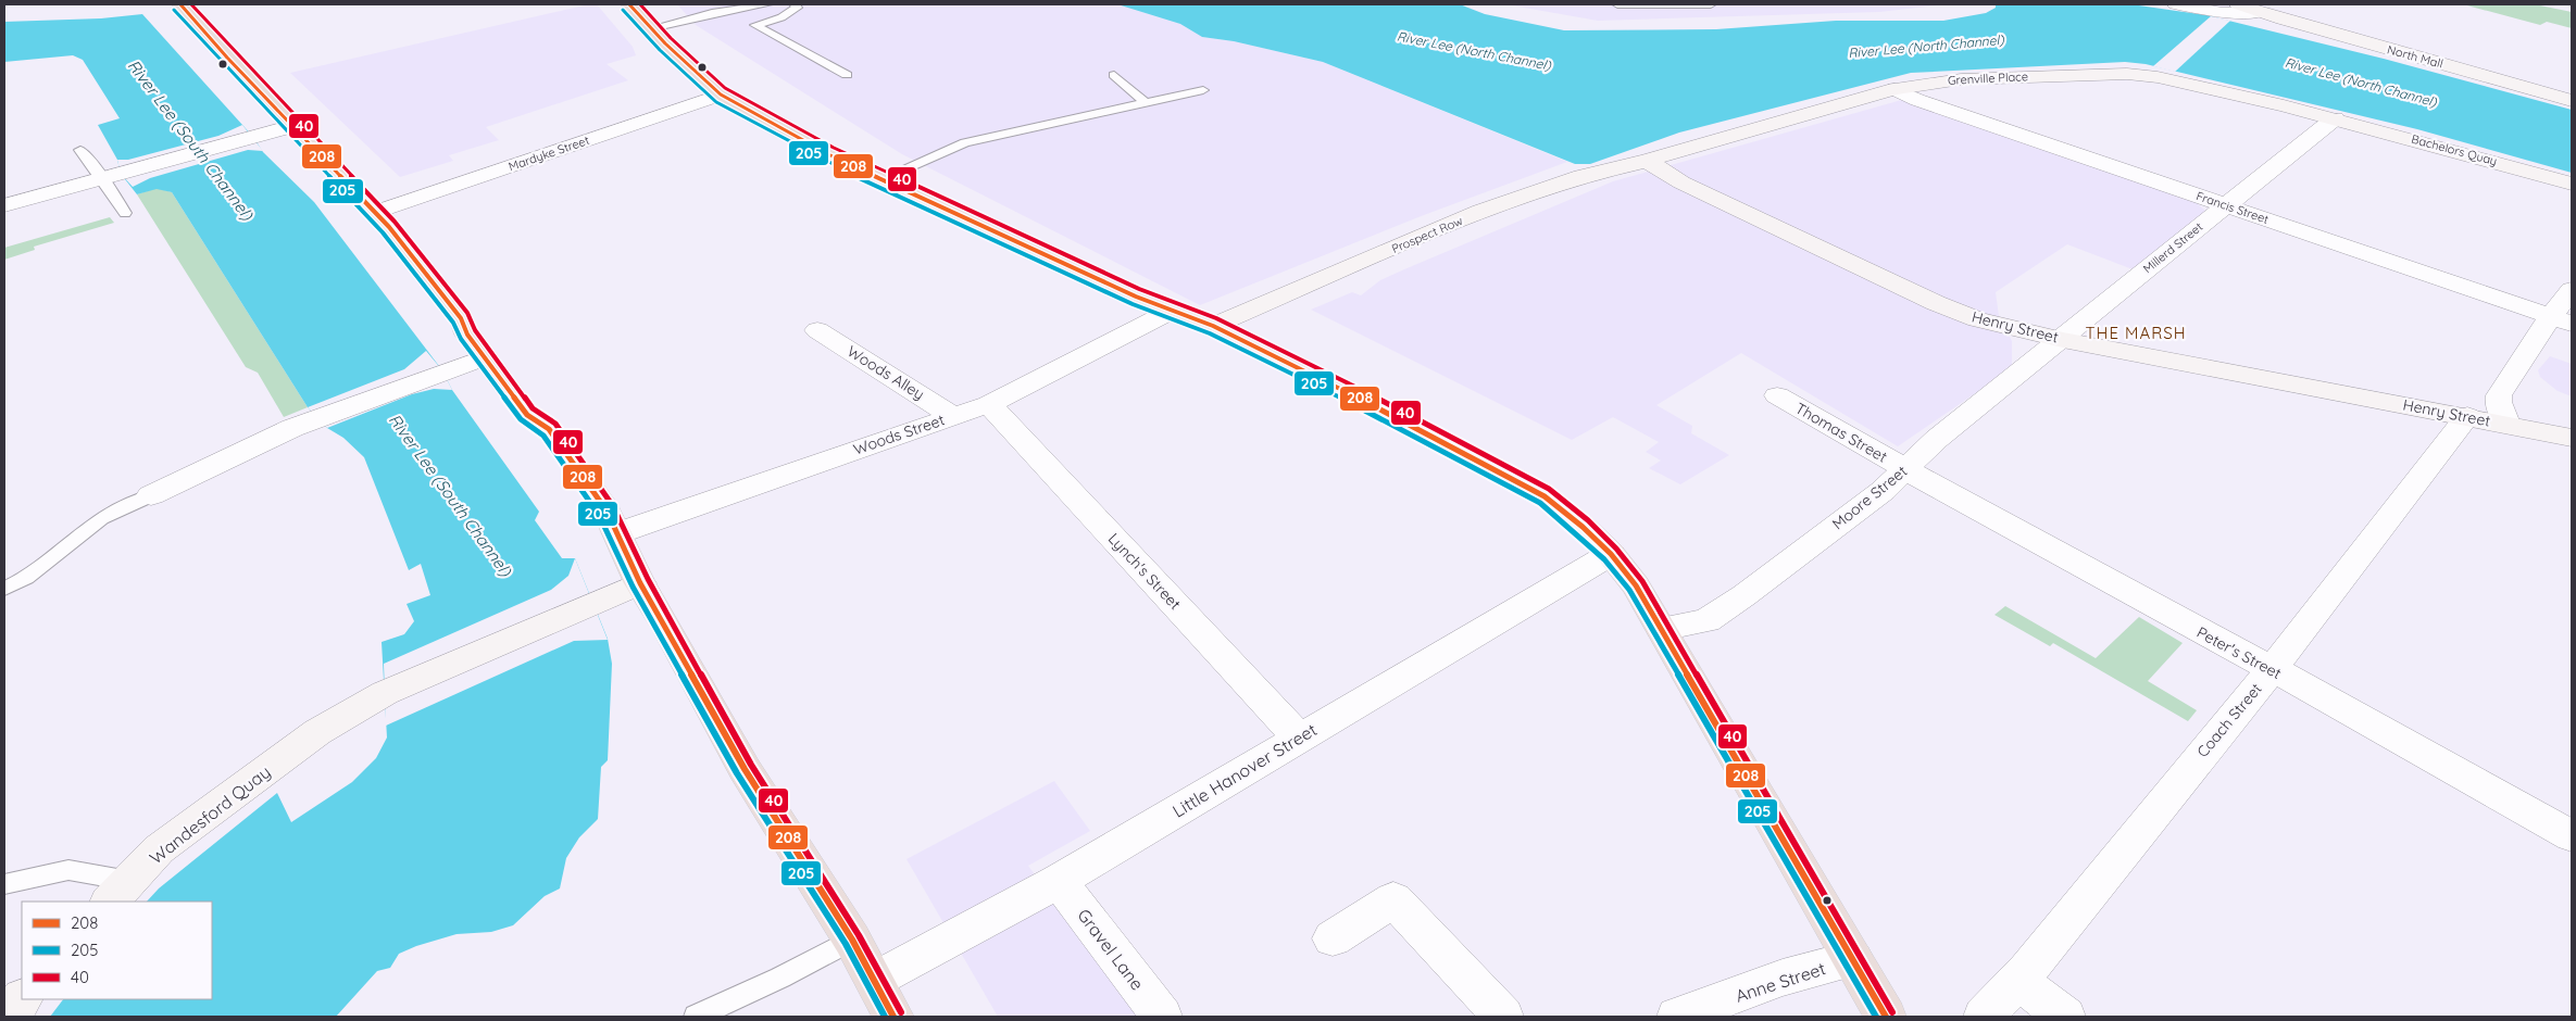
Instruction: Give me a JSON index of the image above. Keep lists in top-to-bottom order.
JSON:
{
  "streets": {
    "main road": [
      "North Mall",
      "Grenville Place",
      "Bachelors Quay",
      "Prospect Row",
      "Henry Street",
      "Wandesford Quay"
    ],
    "street": [
      "Mardyke Street",
      "Francis Street",
      "Millerd Street",
      "Woods Alley",
      "Thomas Street",
      "Woods Street",
      "Moore Street",
      "Lynch's Street",
      "Peter's Street",
      "Coach Street",
      "Little Hanover Street",
      "Gravel Lane",
      "Anne Street"
    ]
  },
  "crossings": [
    ["Grenville Place", "Bachelors Quay"],
    ["Grenville Place", "Francis Street"],
    ["Grenville Place", "Prospect Row"],
    ["Grenville Place", "Millerd Street"],
    ["Grenville Place", "Henry Street"],
    ["Bachelors Quay", "Millerd Street"],
    ["Francis Street", "Millerd Street"],
    ["Prospect Row", "Henry Street"],
    ["Millerd Street", "Henry Street"],
    ["Millerd Street", "Moore Street"],
    ["Henry Street", "Moore Street"],
    ["Henry Street", "Coach Street"],
    ["Woods Alley", "Woods Street"],
    ["Thomas Street", "Moore Street"],
    ["Thomas Street", "Peter's Street"],
    ["Woods Street", "Lynch's Street"],
    ["Moore Street", "Peter's Street"],
    ["Lynch's Street", "Little Hanover Street"],
    ["Peter's Street", "Coach Street"],
    ["Little Hanover Street", "Gravel Lane"]
  ],
  "districts": ["THE MARSH"],
  "water": ["River Lee (North Channel)", "River Lee (South Channel)"],
  "lines": ["transit line 208", "transit line 40", "transit line 205"],
  "legend": ["208", "205", "40"]
}
